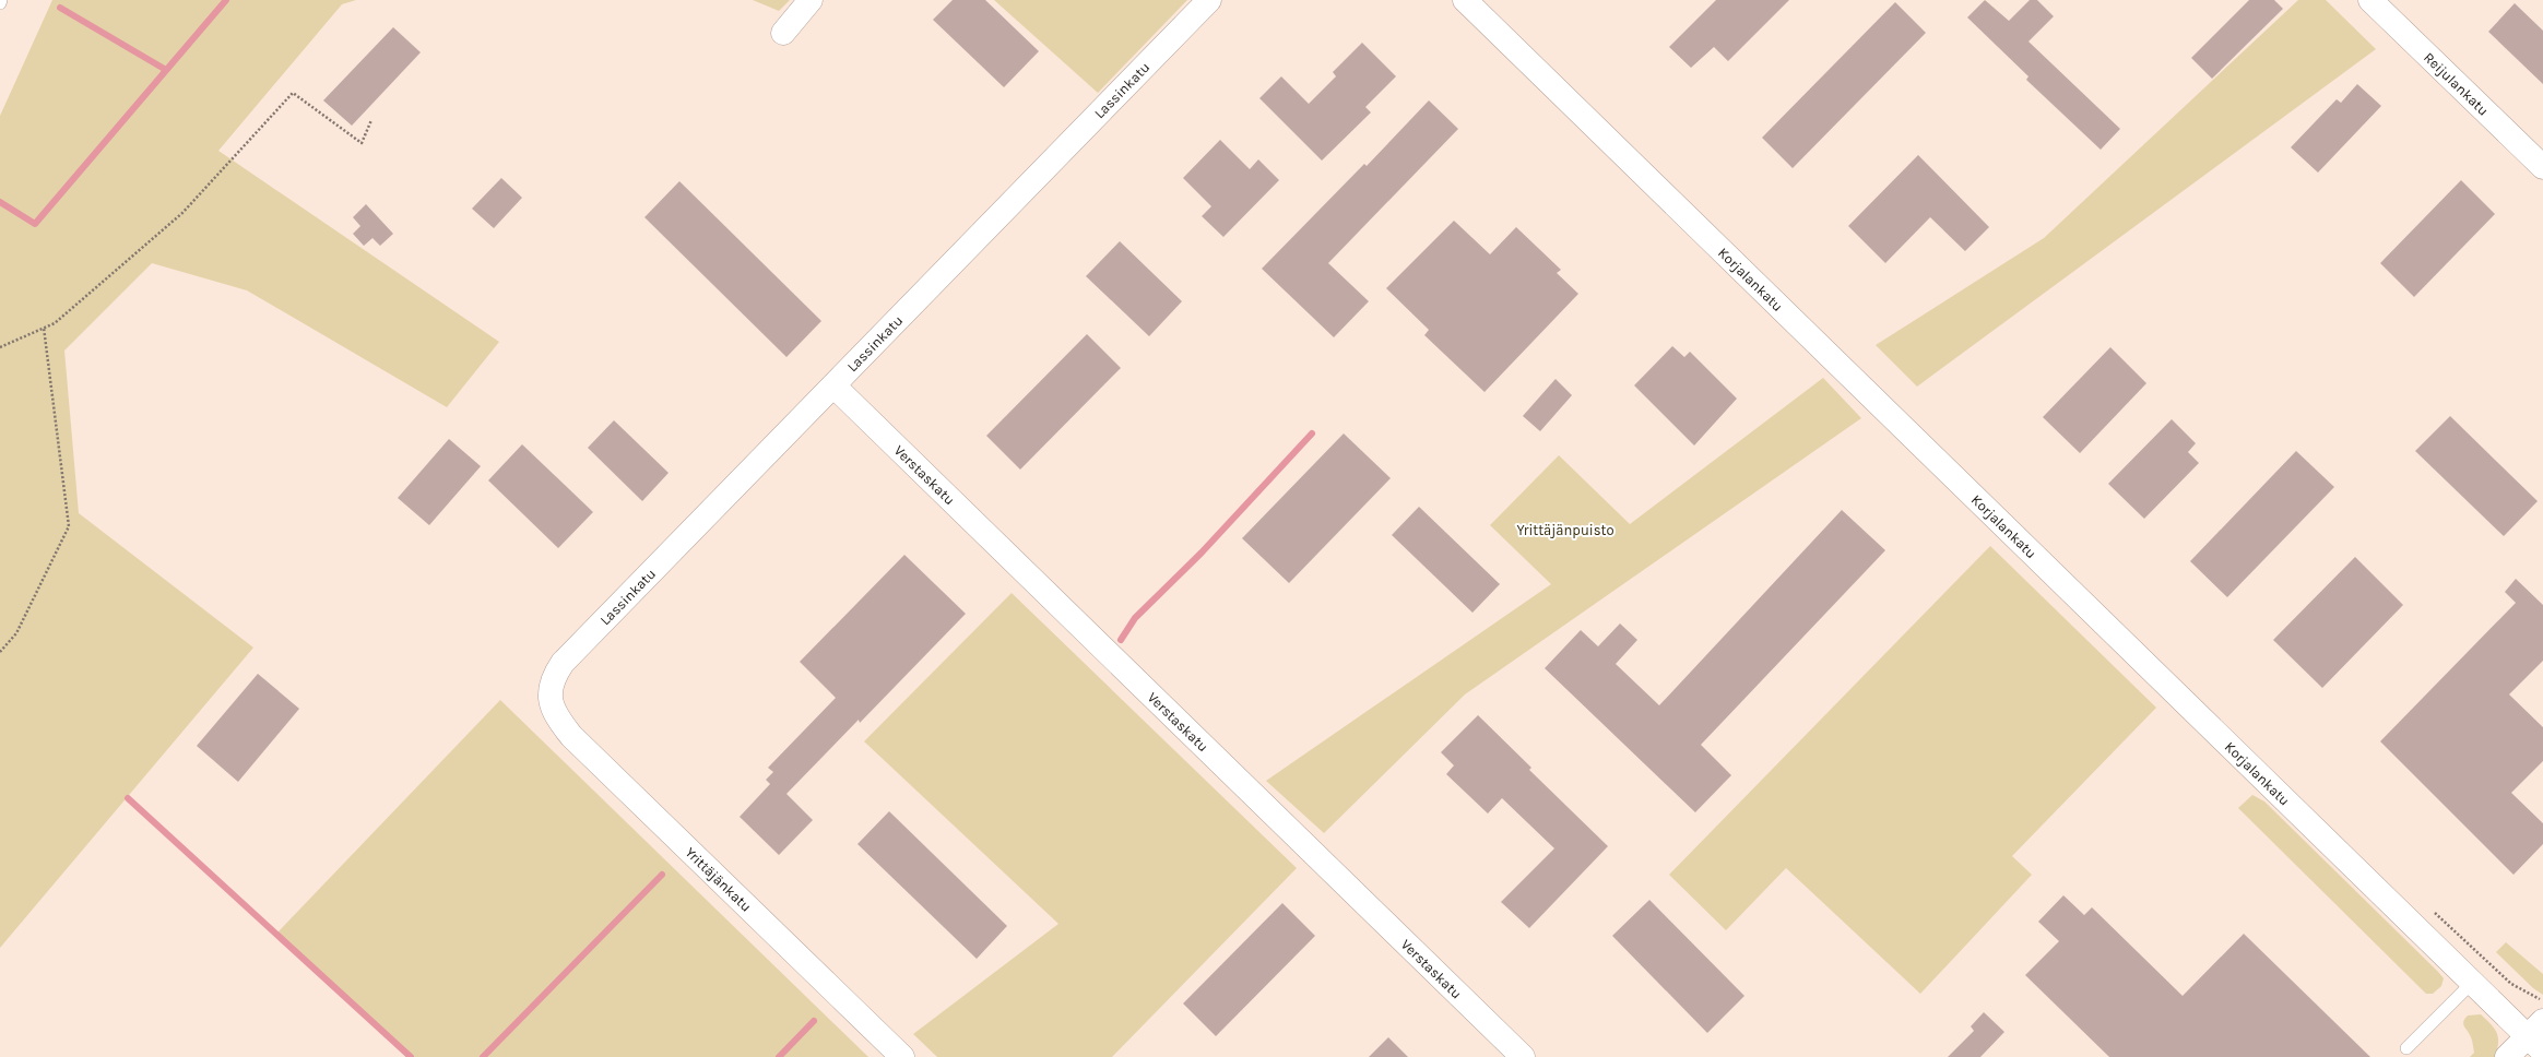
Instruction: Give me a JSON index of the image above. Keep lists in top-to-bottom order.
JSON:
{
  "streets": {
    "street": [
      "Reijulankatu",
      "Lassinkatu",
      "Korjalankatu",
      "Verstaskatu",
      "Yrittäjänkatu"
    ]
  },
  "crossings": [
    ["Lassinkatu", "Verstaskatu"],
    ["Lassinkatu", "Yrittäjänkatu"]
  ],
  "parks": ["Yrittäjänpuisto"]
}
